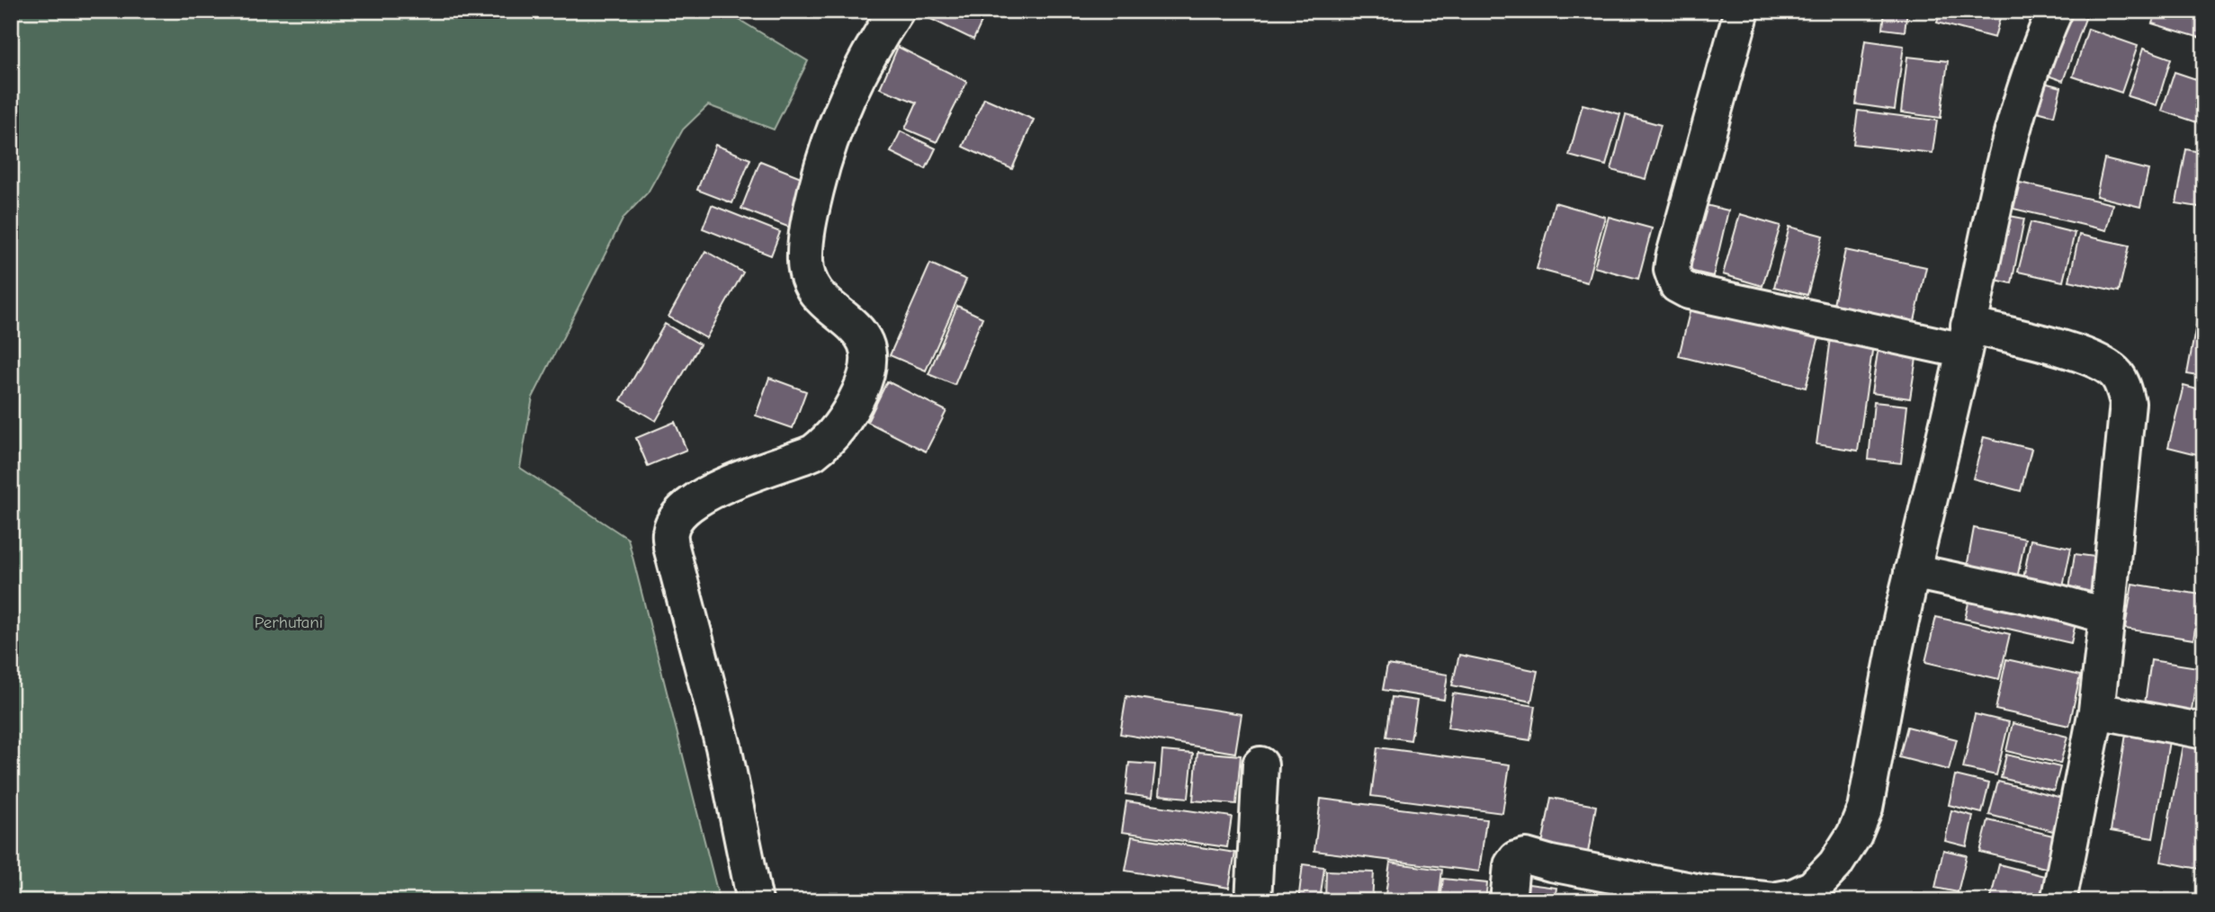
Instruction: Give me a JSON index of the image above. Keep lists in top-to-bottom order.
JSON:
{
  "parks": ["Perhutani"]
}
